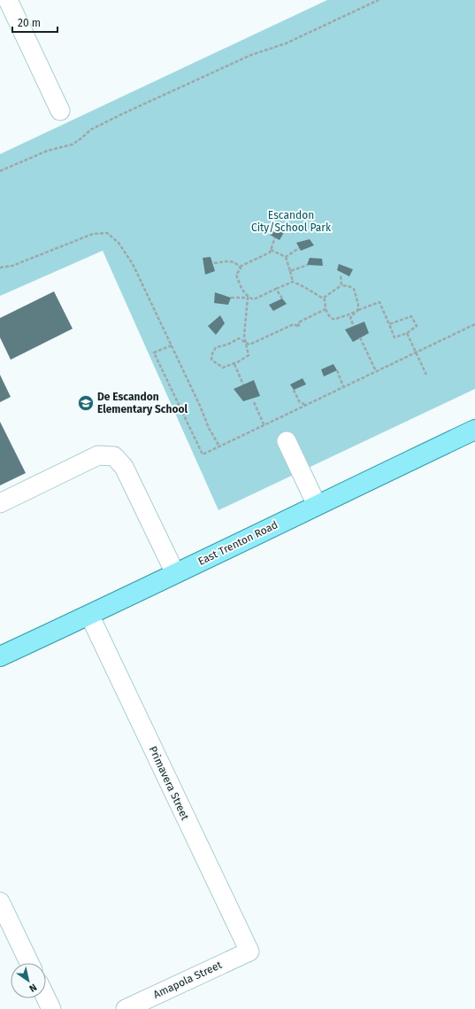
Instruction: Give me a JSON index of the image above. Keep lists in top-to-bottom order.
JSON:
{
  "streets": {
    "main road": ["East Trenton Road"],
    "street": ["Primavera Street", "Amapola Street"]
  },
  "crossings": [
    ["East Trenton Road", "Primavera Street"],
    ["Primavera Street", "Amapola Street"]
  ],
  "parks": ["Escandon City/School Park"],
  "places": {
    "school or university": ["De Escandon Elementary School"]
  },
  "scale_bar": "20 m",
  "north": "bottom right"
}
